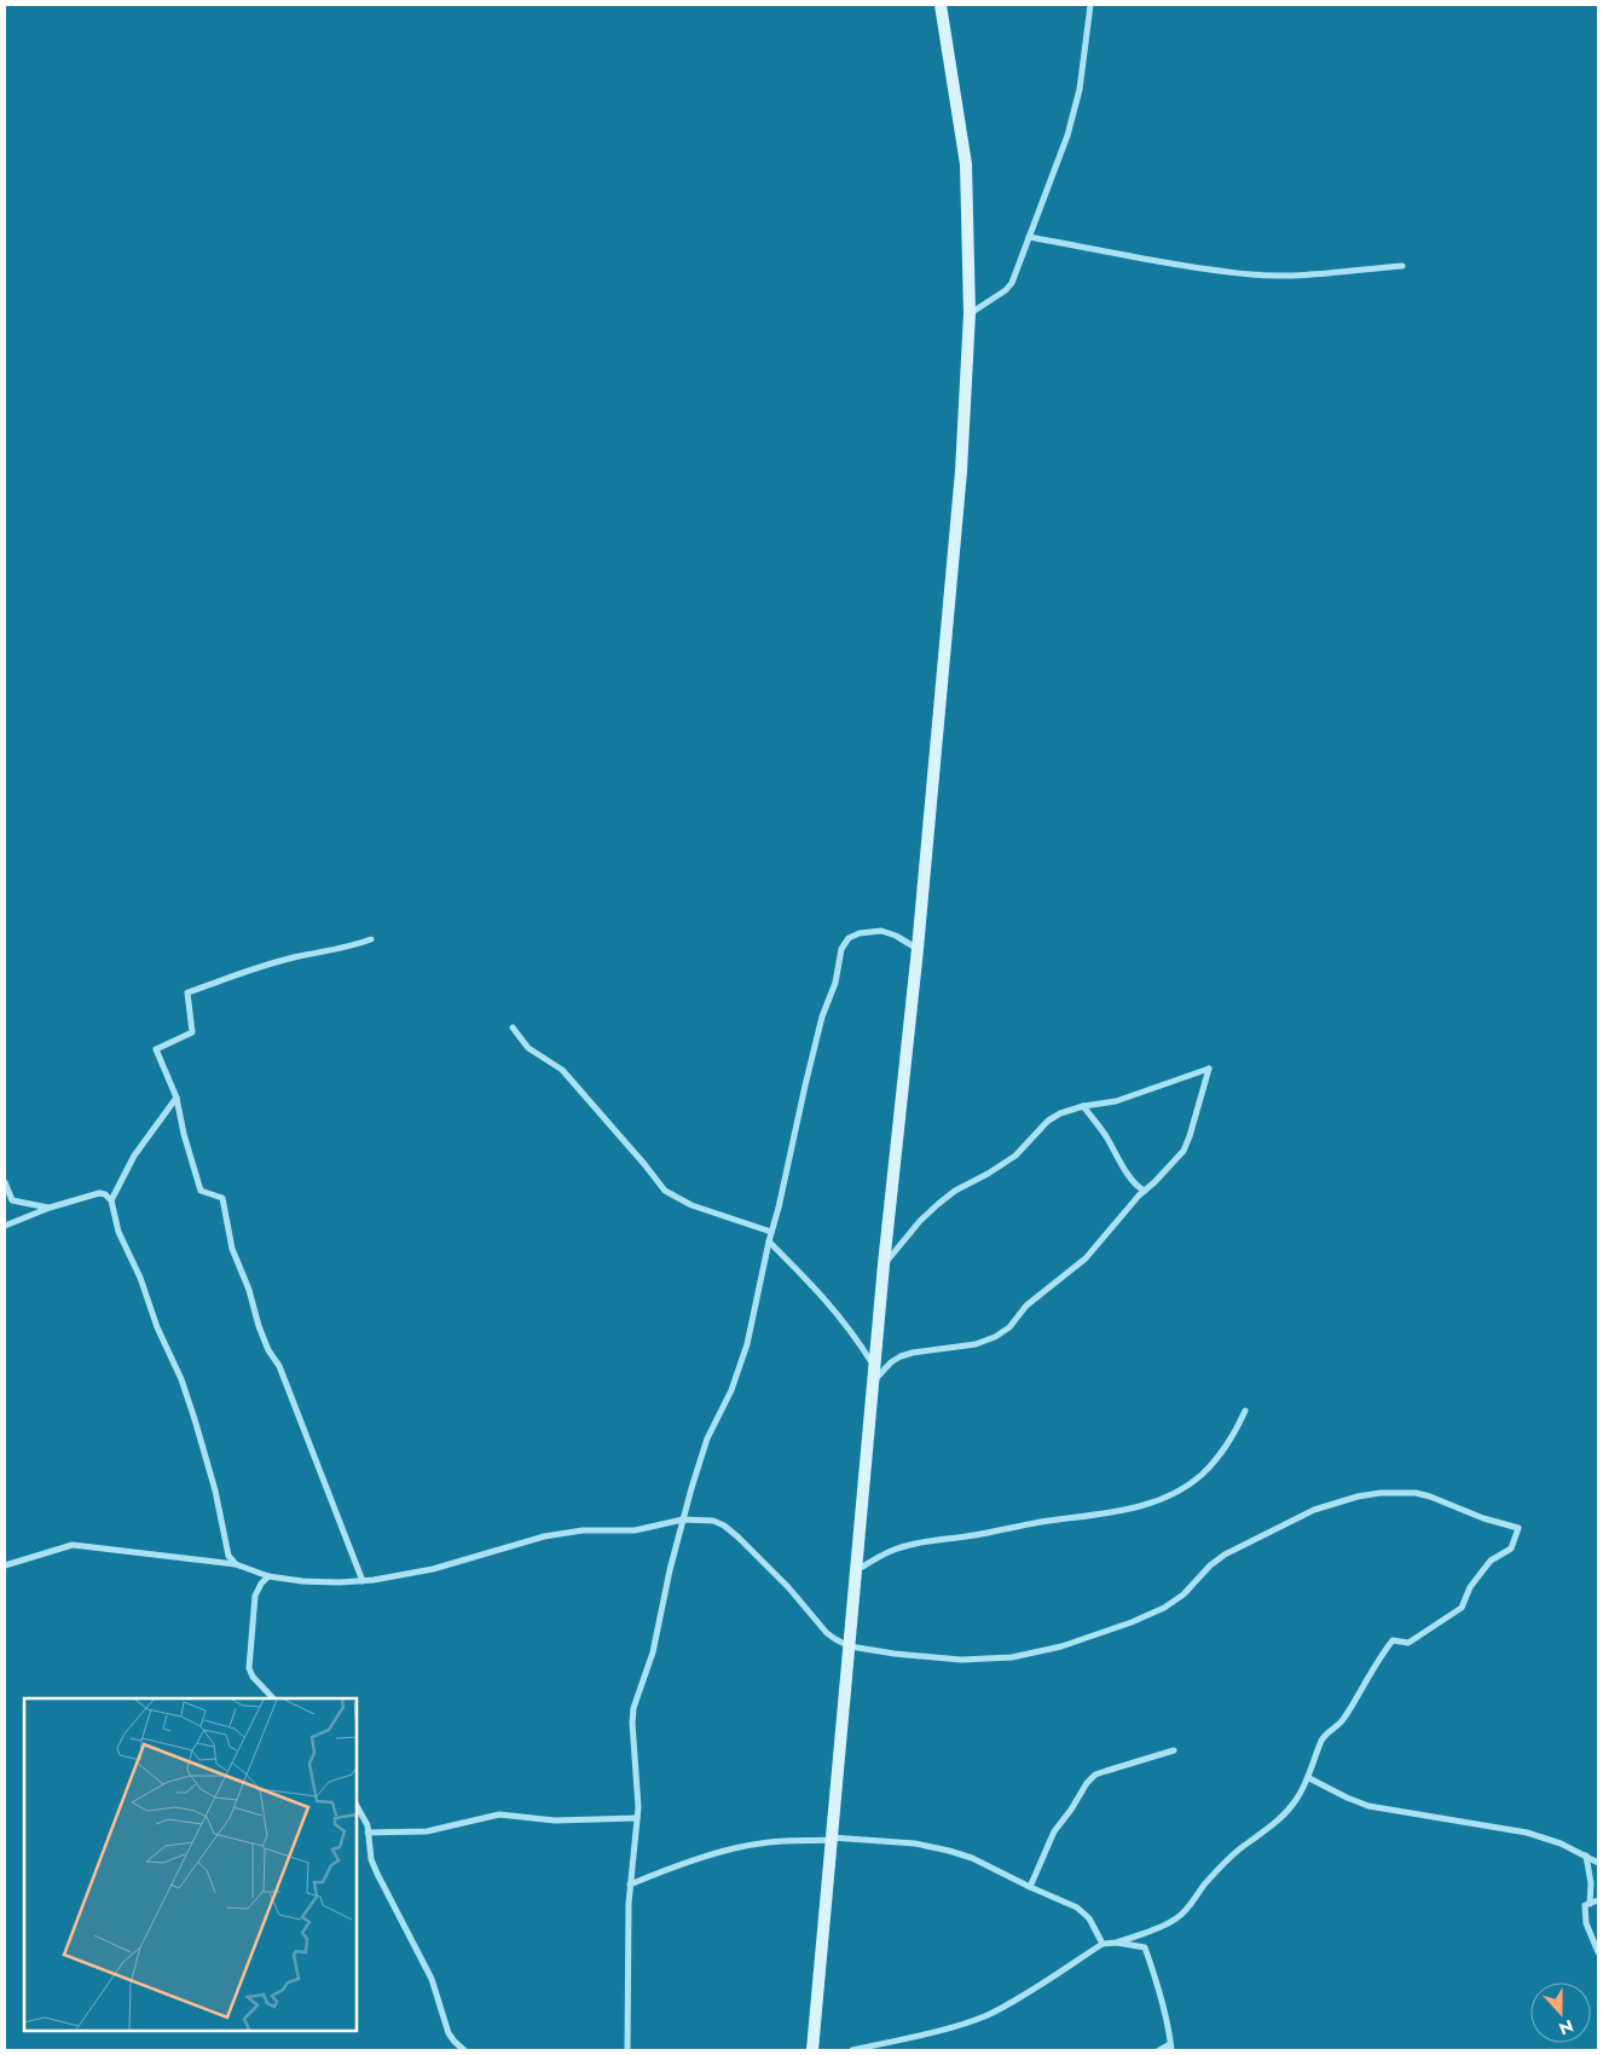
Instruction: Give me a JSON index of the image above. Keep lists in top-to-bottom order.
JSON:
{
  "north": "bottom"
}
